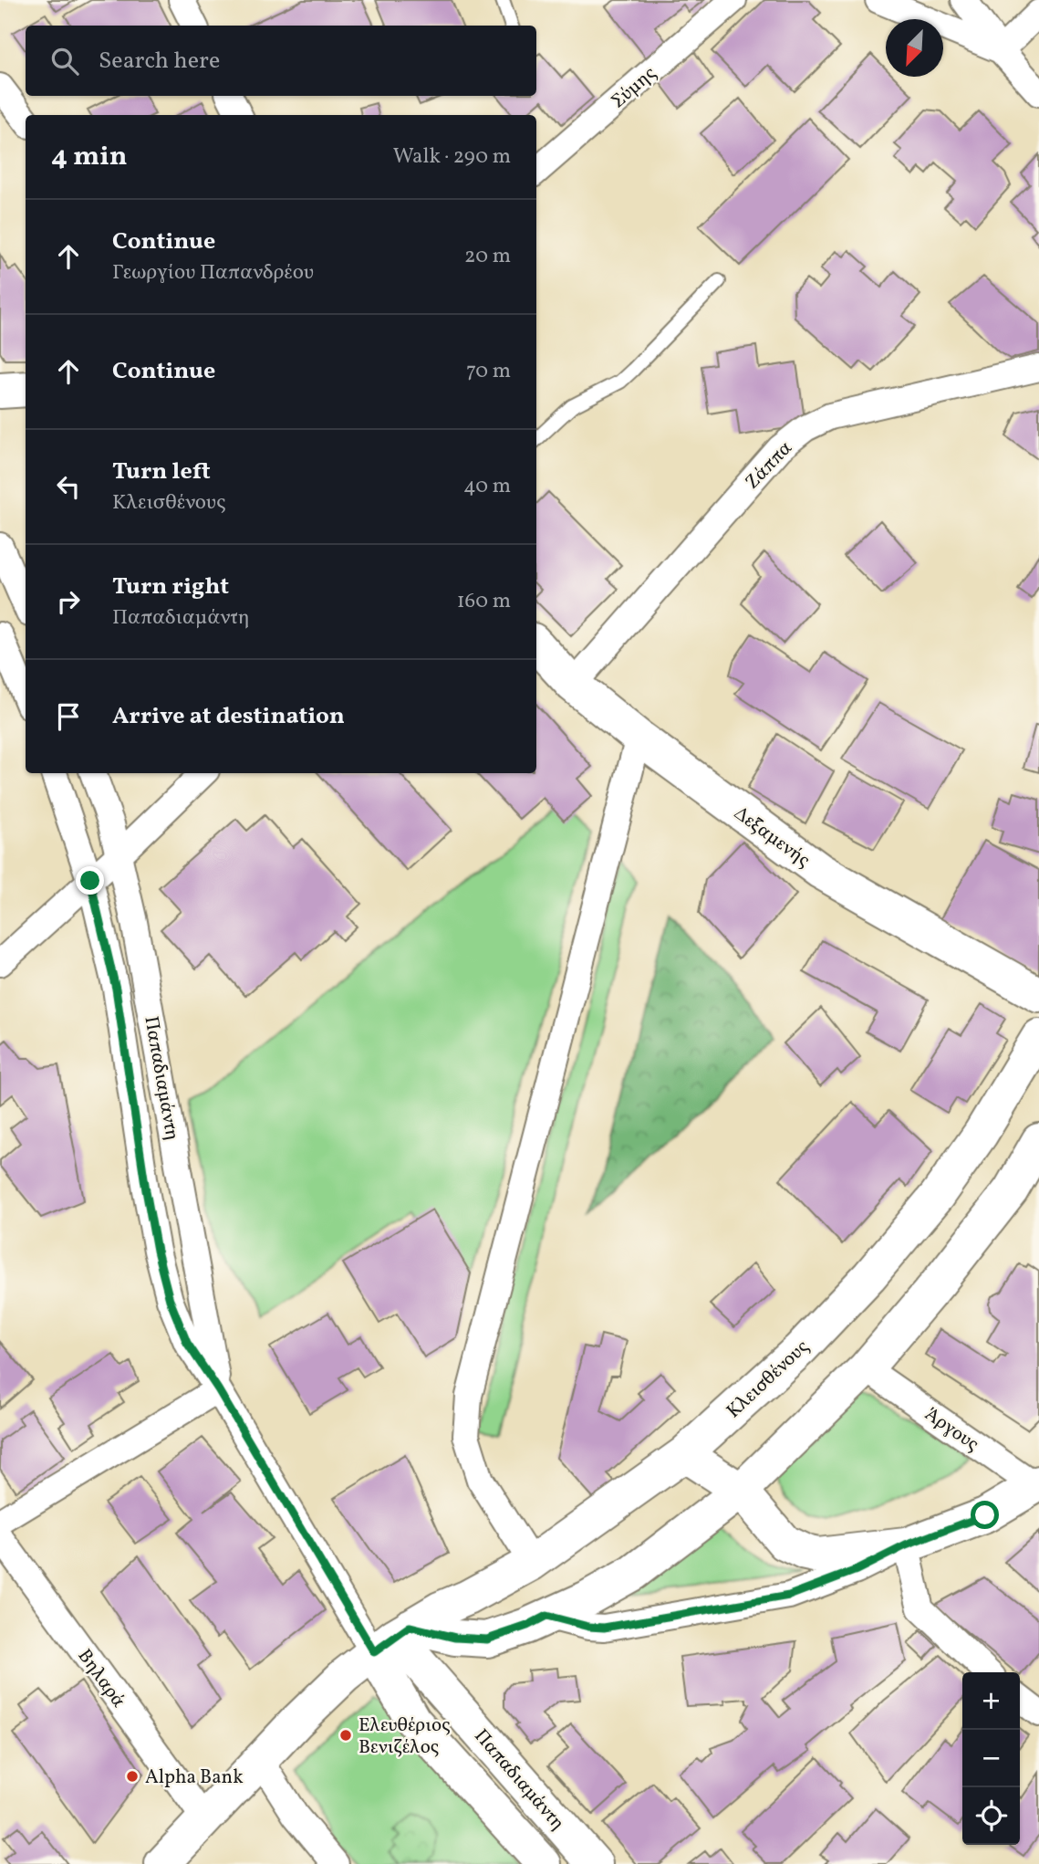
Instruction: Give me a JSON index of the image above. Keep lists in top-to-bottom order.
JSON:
{
  "streets": {
    "street": [
      "Σύμης",
      "Ζάππα",
      "Δεξαμενής",
      "Παπαδιαμάντη",
      "Κλεισθένους",
      "Άργους",
      "Βηλαρά"
    ]
  },
  "crossings": [
    ["Ζάππα", "Δεξαμενής"],
    ["Παπαδιαμάντη", "Κλεισθένους"],
    ["Κλεισθένους", "Βηλαρά"]
  ],
  "places": ["Ελευθέριος Βενιζέλος", "Alpha Bank"],
  "north": "bottom left",
  "page": {
    "search": "Search here",
    "heading": ["4 min", "Walk · 290 m"],
    "list": [
      ["Continue", "Γεωργίου Παπανδρέου", "20 m"],
      ["Continue", "70 m"],
      ["Turn left", "Κλεισθένους", "40 m"],
      ["Turn right", "Παπαδιαμάντη", "160 m"],
      "Arrive at destination"
    ],
    "map_buttons": ["+", "−"]
  }
}
